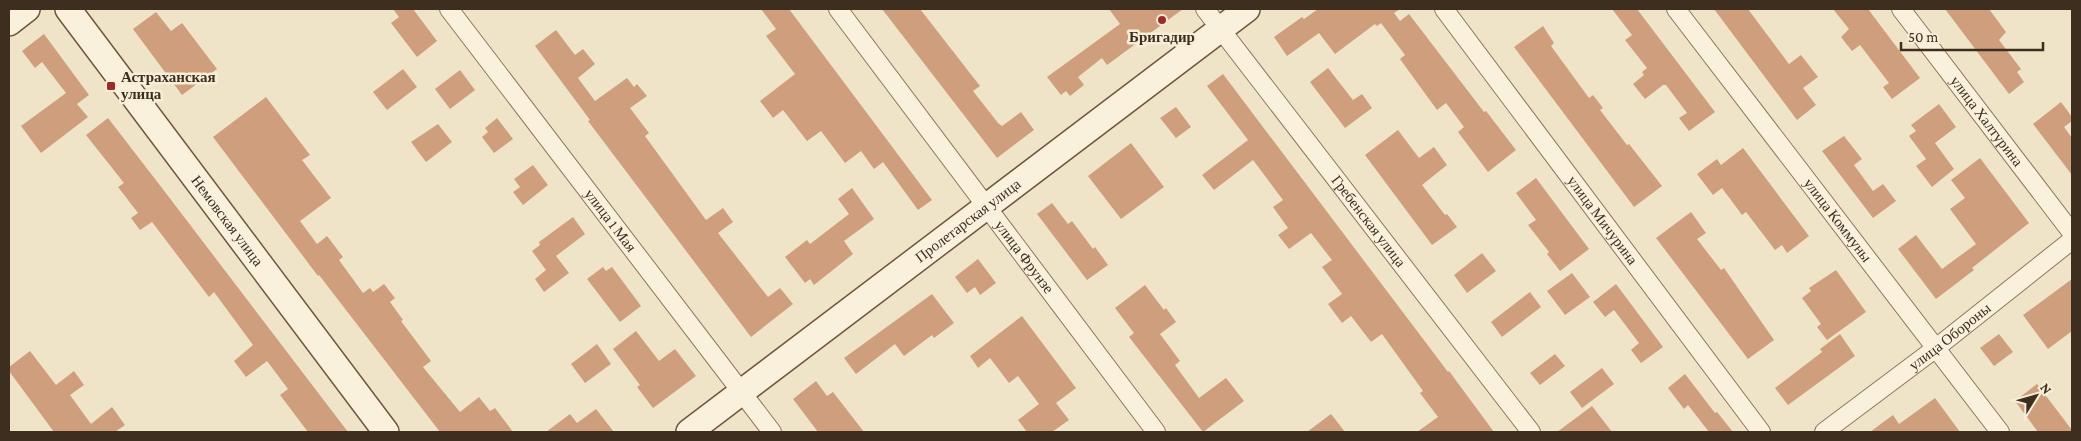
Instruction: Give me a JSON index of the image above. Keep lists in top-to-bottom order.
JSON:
{
  "streets": {
    "main road": ["Пролетарская улица", "Немовская улица"],
    "street": [
      "улица Халтурина",
      "улица 1 Мая",
      "улица Мичурина",
      "улица Коммуны",
      "Гребенская улица",
      "улица Фрунзе",
      "улица Обороны"
    ]
  },
  "crossings": [
    ["улица 1 Мая", "Пролетарская улица"],
    ["Пролетарская улица", "Гребенская улица"],
    ["Пролетарская улица", "улица Фрунзе"],
    ["улица Коммуны", "улица Обороны"]
  ],
  "places": {
    "other": ["Бригадир"],
    "transit": ["Астраханская улица"]
  },
  "scale_bar": "50 m",
  "north": "top right"
}
